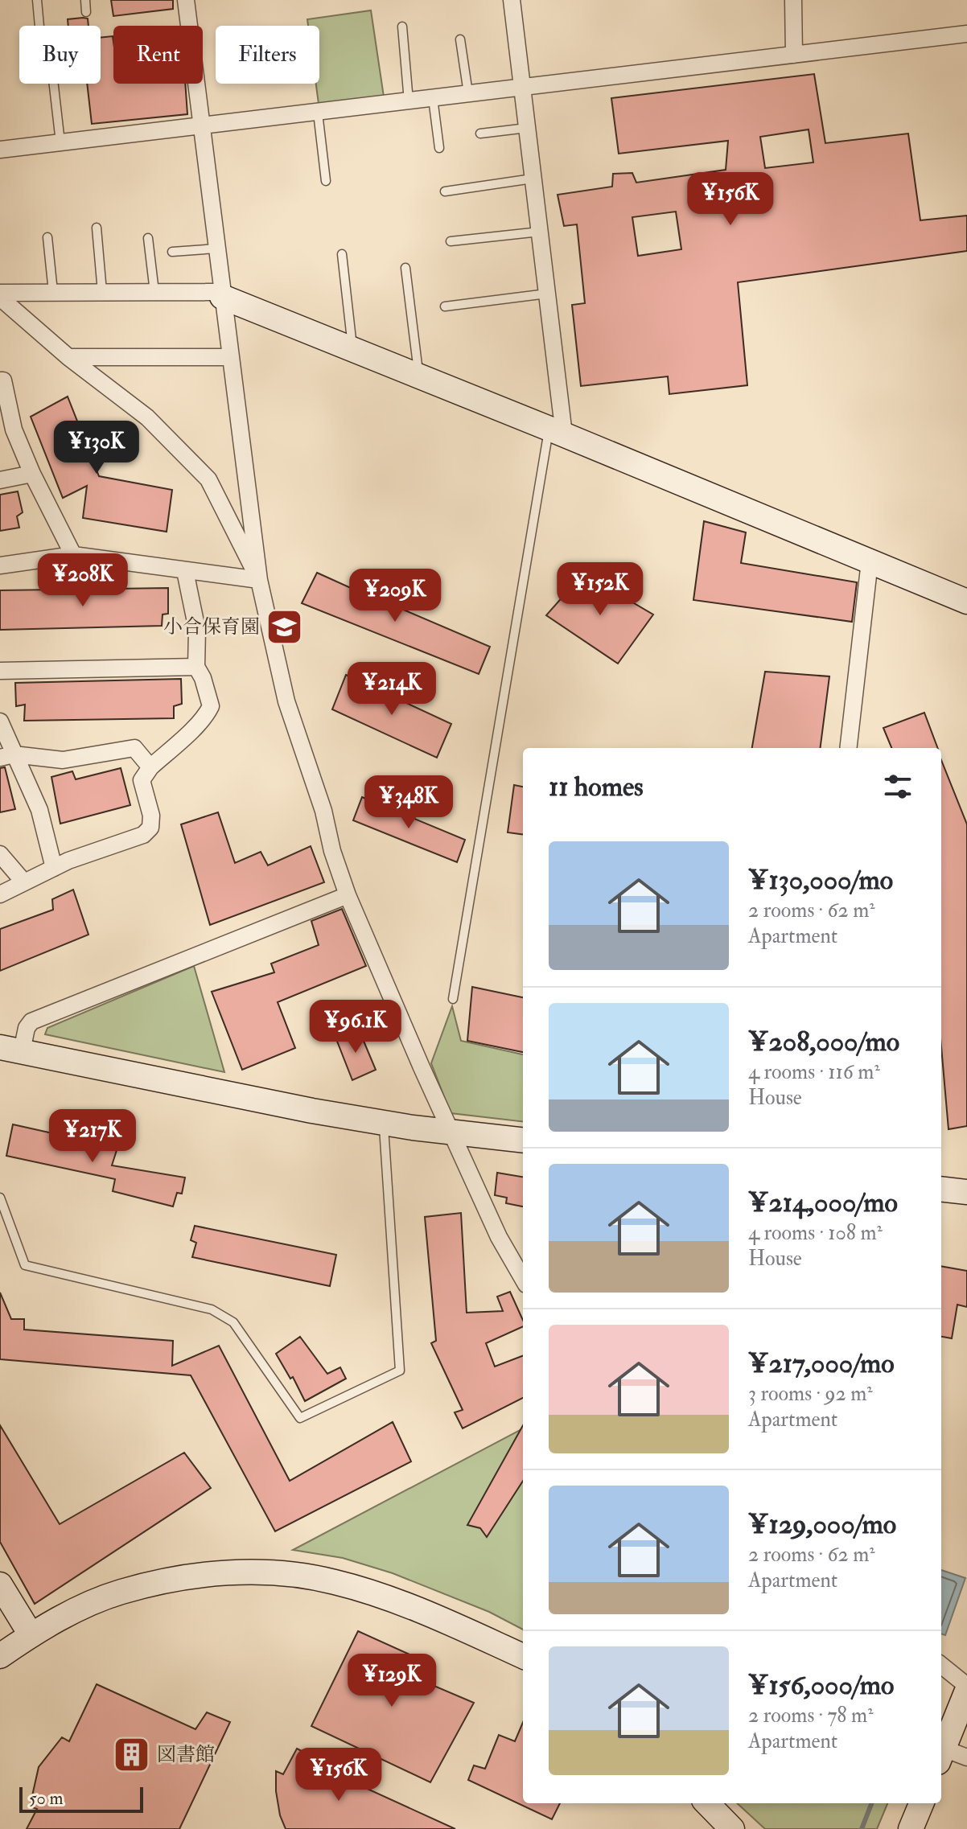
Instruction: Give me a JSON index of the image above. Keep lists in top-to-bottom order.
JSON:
{
  "places": {
    "school or university": ["小合保育園"],
    "building": ["図書館"]
  },
  "scale_bar": "50 m",
  "page": {
    "chip": ["Buy", "Rent", "Filters"],
    "price": [
      "¥156K",
      "¥130K",
      "¥208K",
      "¥152K",
      "¥209K",
      "¥214K",
      "¥348K",
      "¥96.1K",
      "¥217K",
      "¥129K",
      "¥156K"
    ],
    "heading": "11 homes",
    "list": [
      {
        "name": "¥130,000/mo",
        "note": "2 rooms · 62 m² · Apartment"
      },
      {
        "name": "¥208,000/mo",
        "note": "4 rooms · 116 m² · House"
      },
      {
        "name": "¥214,000/mo",
        "note": "4 rooms · 108 m² · House"
      },
      {
        "name": "¥217,000/mo",
        "note": "3 rooms · 92 m² · Apartment"
      },
      {
        "name": "¥129,000/mo",
        "note": "2 rooms · 62 m² · Apartment"
      },
      {
        "name": "¥156,000/mo",
        "note": "2 rooms · 78 m² · Apartment"
      }
    ],
    "scale": "50 m"
  }
}
